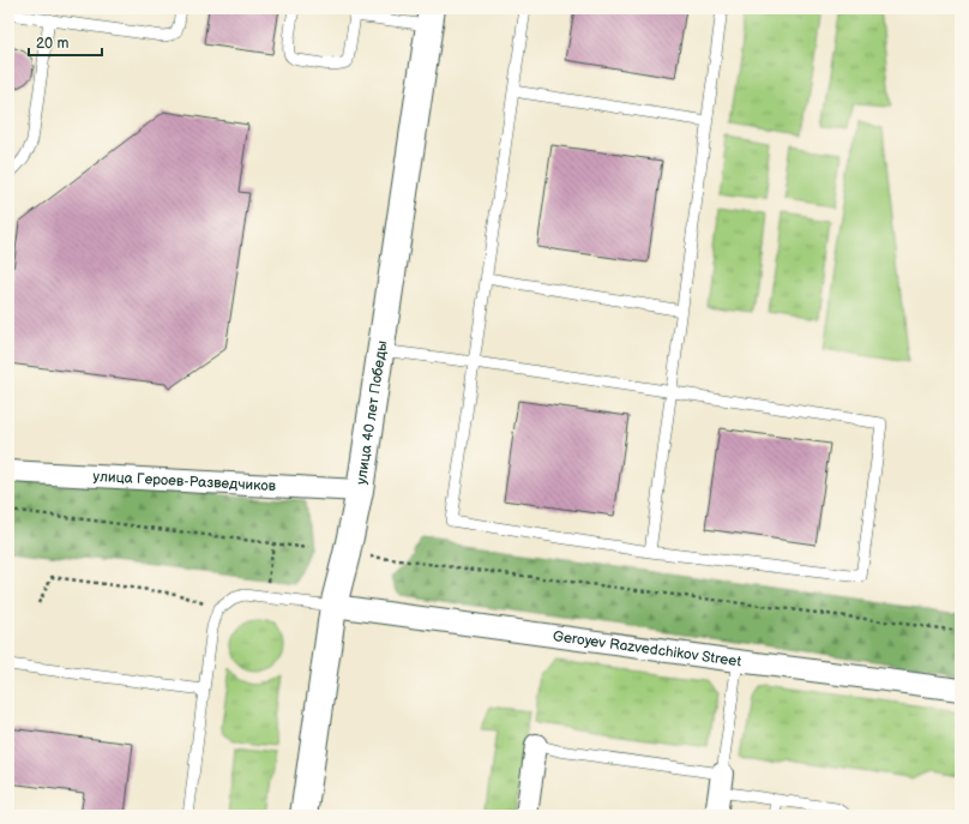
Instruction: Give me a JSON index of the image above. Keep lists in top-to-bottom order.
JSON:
{
  "streets": {
    "street": ["улица 40 лет Победы", "улица Героев-Разведчиков", "Geroyev Razvedchikov Street"]
  },
  "crossings": [
    ["улица 40 лет Победы", "улица Героев-Разведчиков"],
    ["улица 40 лет Победы", "Geroyev Razvedchikov Street"]
  ],
  "scale_bar": "20 m"
}
